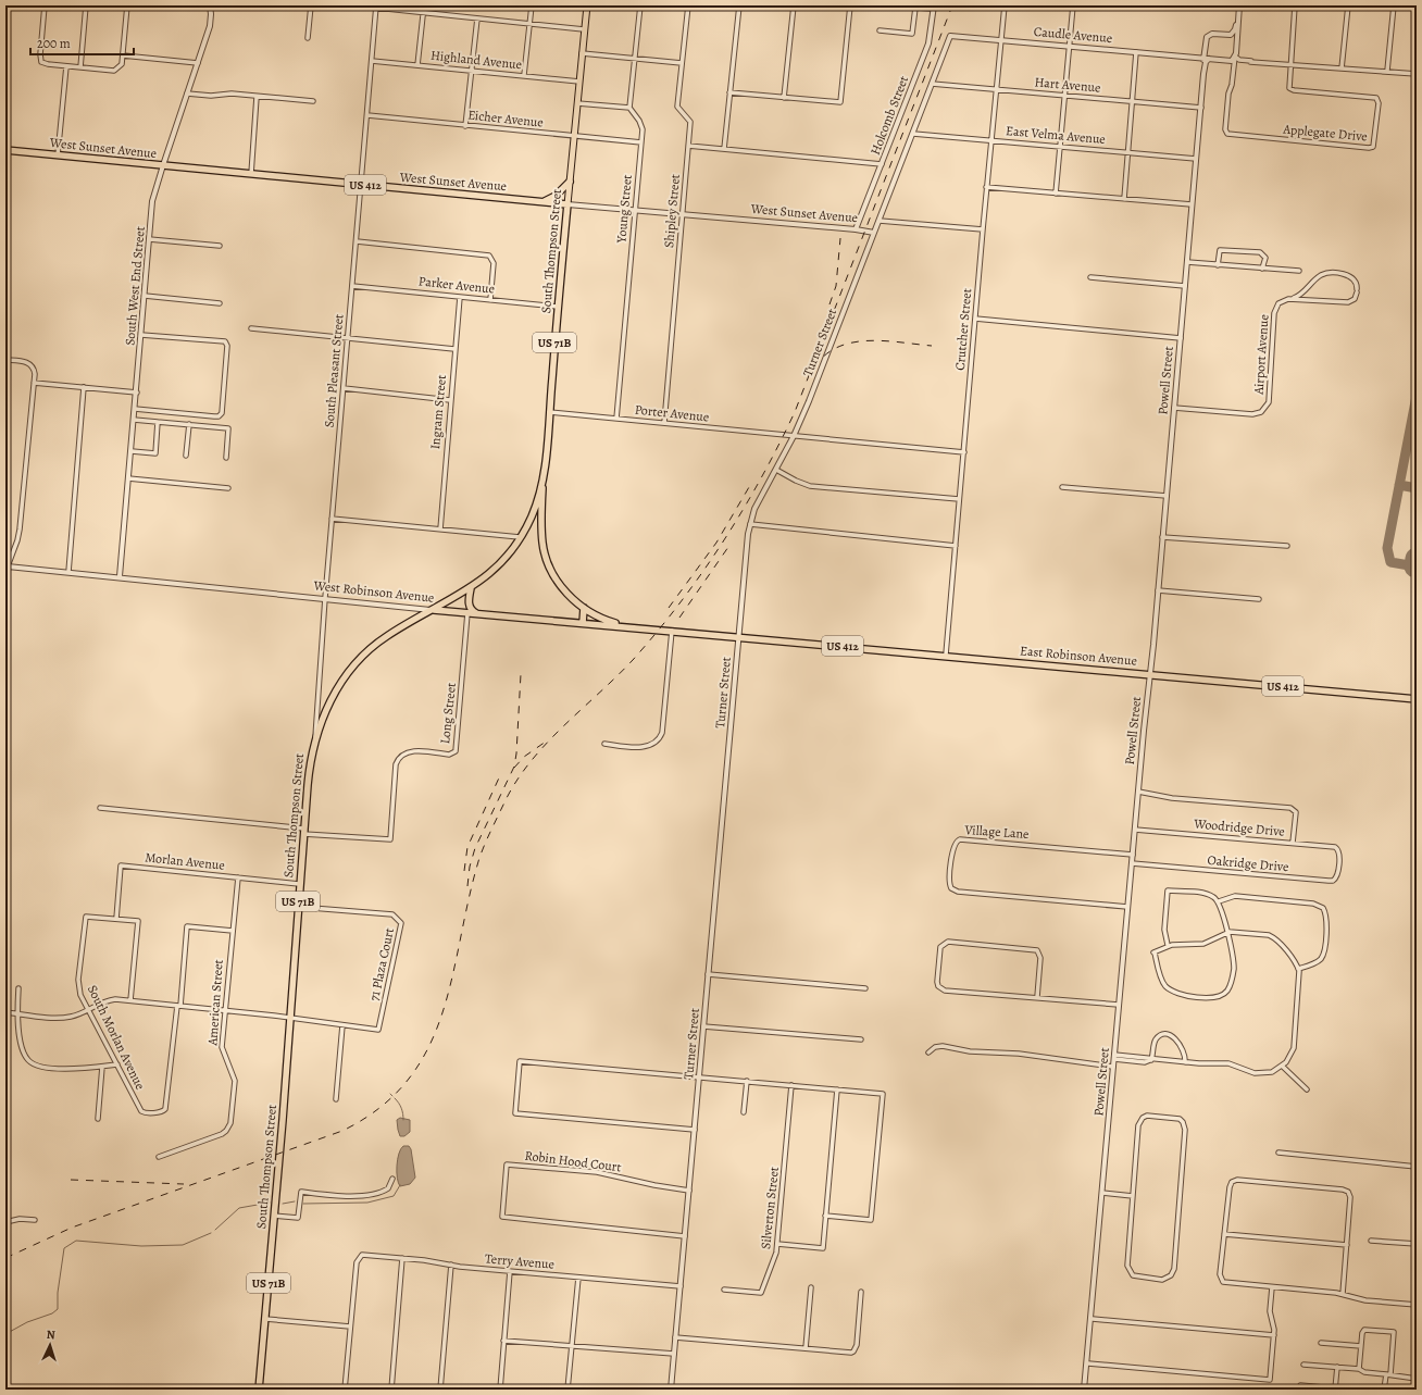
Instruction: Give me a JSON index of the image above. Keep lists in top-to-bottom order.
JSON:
{
  "streets": {
    "highway": [
      "West Sunset Avenue",
      "US 412",
      "South Thompson Street",
      "US 71B",
      "West Robinson Avenue",
      "East Robinson Avenue"
    ],
    "street": [
      "Caudle Avenue",
      "Highland Avenue",
      "Hart Avenue",
      "Holcomb Street",
      "Eicher Avenue",
      "Applegate Drive",
      "East Velma Avenue",
      "Young Street",
      "Shipley Street",
      "Parker Avenue",
      "South West End Street",
      "Crutcher Street",
      "Turner Street",
      "Airport Avenue",
      "South Pleasant Street",
      "Powell Street",
      "Ingram Street",
      "Porter Avenue",
      "Long Street",
      "Woodridge Drive",
      "Village Lane",
      "Morlan Avenue",
      "Oakridge Drive",
      "71 Plaza Court",
      "American Street",
      "South Morlan Avenue",
      "Robin Hood Court",
      "Silverton Street",
      "Terry Avenue"
    ]
  },
  "crossings": [
    ["Caudle Avenue", "Applegate Drive"],
    ["Caudle Avenue", "Crutcher Street"],
    ["Caudle Avenue", "Turner Street"],
    ["Caudle Avenue", "Powell Street"],
    ["Highland Avenue", "South Thompson Street"],
    ["Highland Avenue", "South Pleasant Street"],
    ["Hart Avenue", "Crutcher Street"],
    ["Hart Avenue", "Turner Street"],
    ["Hart Avenue", "Powell Street"],
    ["Holcomb Street", "West Sunset Avenue"],
    ["Eicher Avenue", "Young Street"],
    ["Eicher Avenue", "South Thompson Street"],
    ["Eicher Avenue", "South Pleasant Street"],
    ["Applegate Drive", "Powell Street"],
    ["East Velma Avenue", "Crutcher Street"],
    ["East Velma Avenue", "Turner Street"],
    ["East Velma Avenue", "Powell Street"],
    ["West Sunset Avenue", "Young Street"],
    ["West Sunset Avenue", "Shipley Street"],
    ["West Sunset Avenue", "South Thompson Street"],
    ["West Sunset Avenue", "South West End Street"],
    ["West Sunset Avenue", "Turner Street"],
    ["West Sunset Avenue", "South Pleasant Street"],
    ["US 412", "South Thompson Street"],
    ["US 412", "West Robinson Avenue"],
    ["Young Street", "Porter Avenue"],
    ["Shipley Street", "Porter Avenue"],
    ["South Thompson Street", "Parker Avenue"],
    ["South Thompson Street", "South Pleasant Street"],
    ["South Thompson Street", "Porter Avenue"],
    ["South Thompson Street", "West Robinson Avenue"],
    ["South Thompson Street", "Long Street"],
    ["South Thompson Street", "Morlan Avenue"],
    ["South Thompson Street", "71 Plaza Court"],
    ["Parker Avenue", "South Pleasant Street"],
    ["Parker Avenue", "Ingram Street"],
    ["South West End Street", "West Robinson Avenue"],
    ["Crutcher Street", "Porter Avenue"],
    ["Crutcher Street", "East Robinson Avenue"],
    ["Turner Street", "Porter Avenue"],
    ["Turner Street", "West Robinson Avenue"],
    ["Turner Street", "East Robinson Avenue"],
    ["Turner Street", "Robin Hood Court"],
    ["Turner Street", "Terry Avenue"],
    ["Airport Avenue", "Powell Street"],
    ["South Pleasant Street", "West Robinson Avenue"],
    ["Powell Street", "East Robinson Avenue"],
    ["Powell Street", "Woodridge Drive"],
    ["Powell Street", "Village Lane"],
    ["Powell Street", "Oakridge Drive"],
    ["West Robinson Avenue", "East Robinson Avenue"],
    ["West Robinson Avenue", "Long Street"],
    ["Woodridge Drive", "Oakridge Drive"],
    ["Morlan Avenue", "American Street"],
    ["Morlan Avenue", "South Morlan Avenue"],
    ["71 Plaza Court", "American Street"],
    ["71 Plaza Court", "South Morlan Avenue"]
  ],
  "scale_bar": "200 m",
  "north": "top"
}
